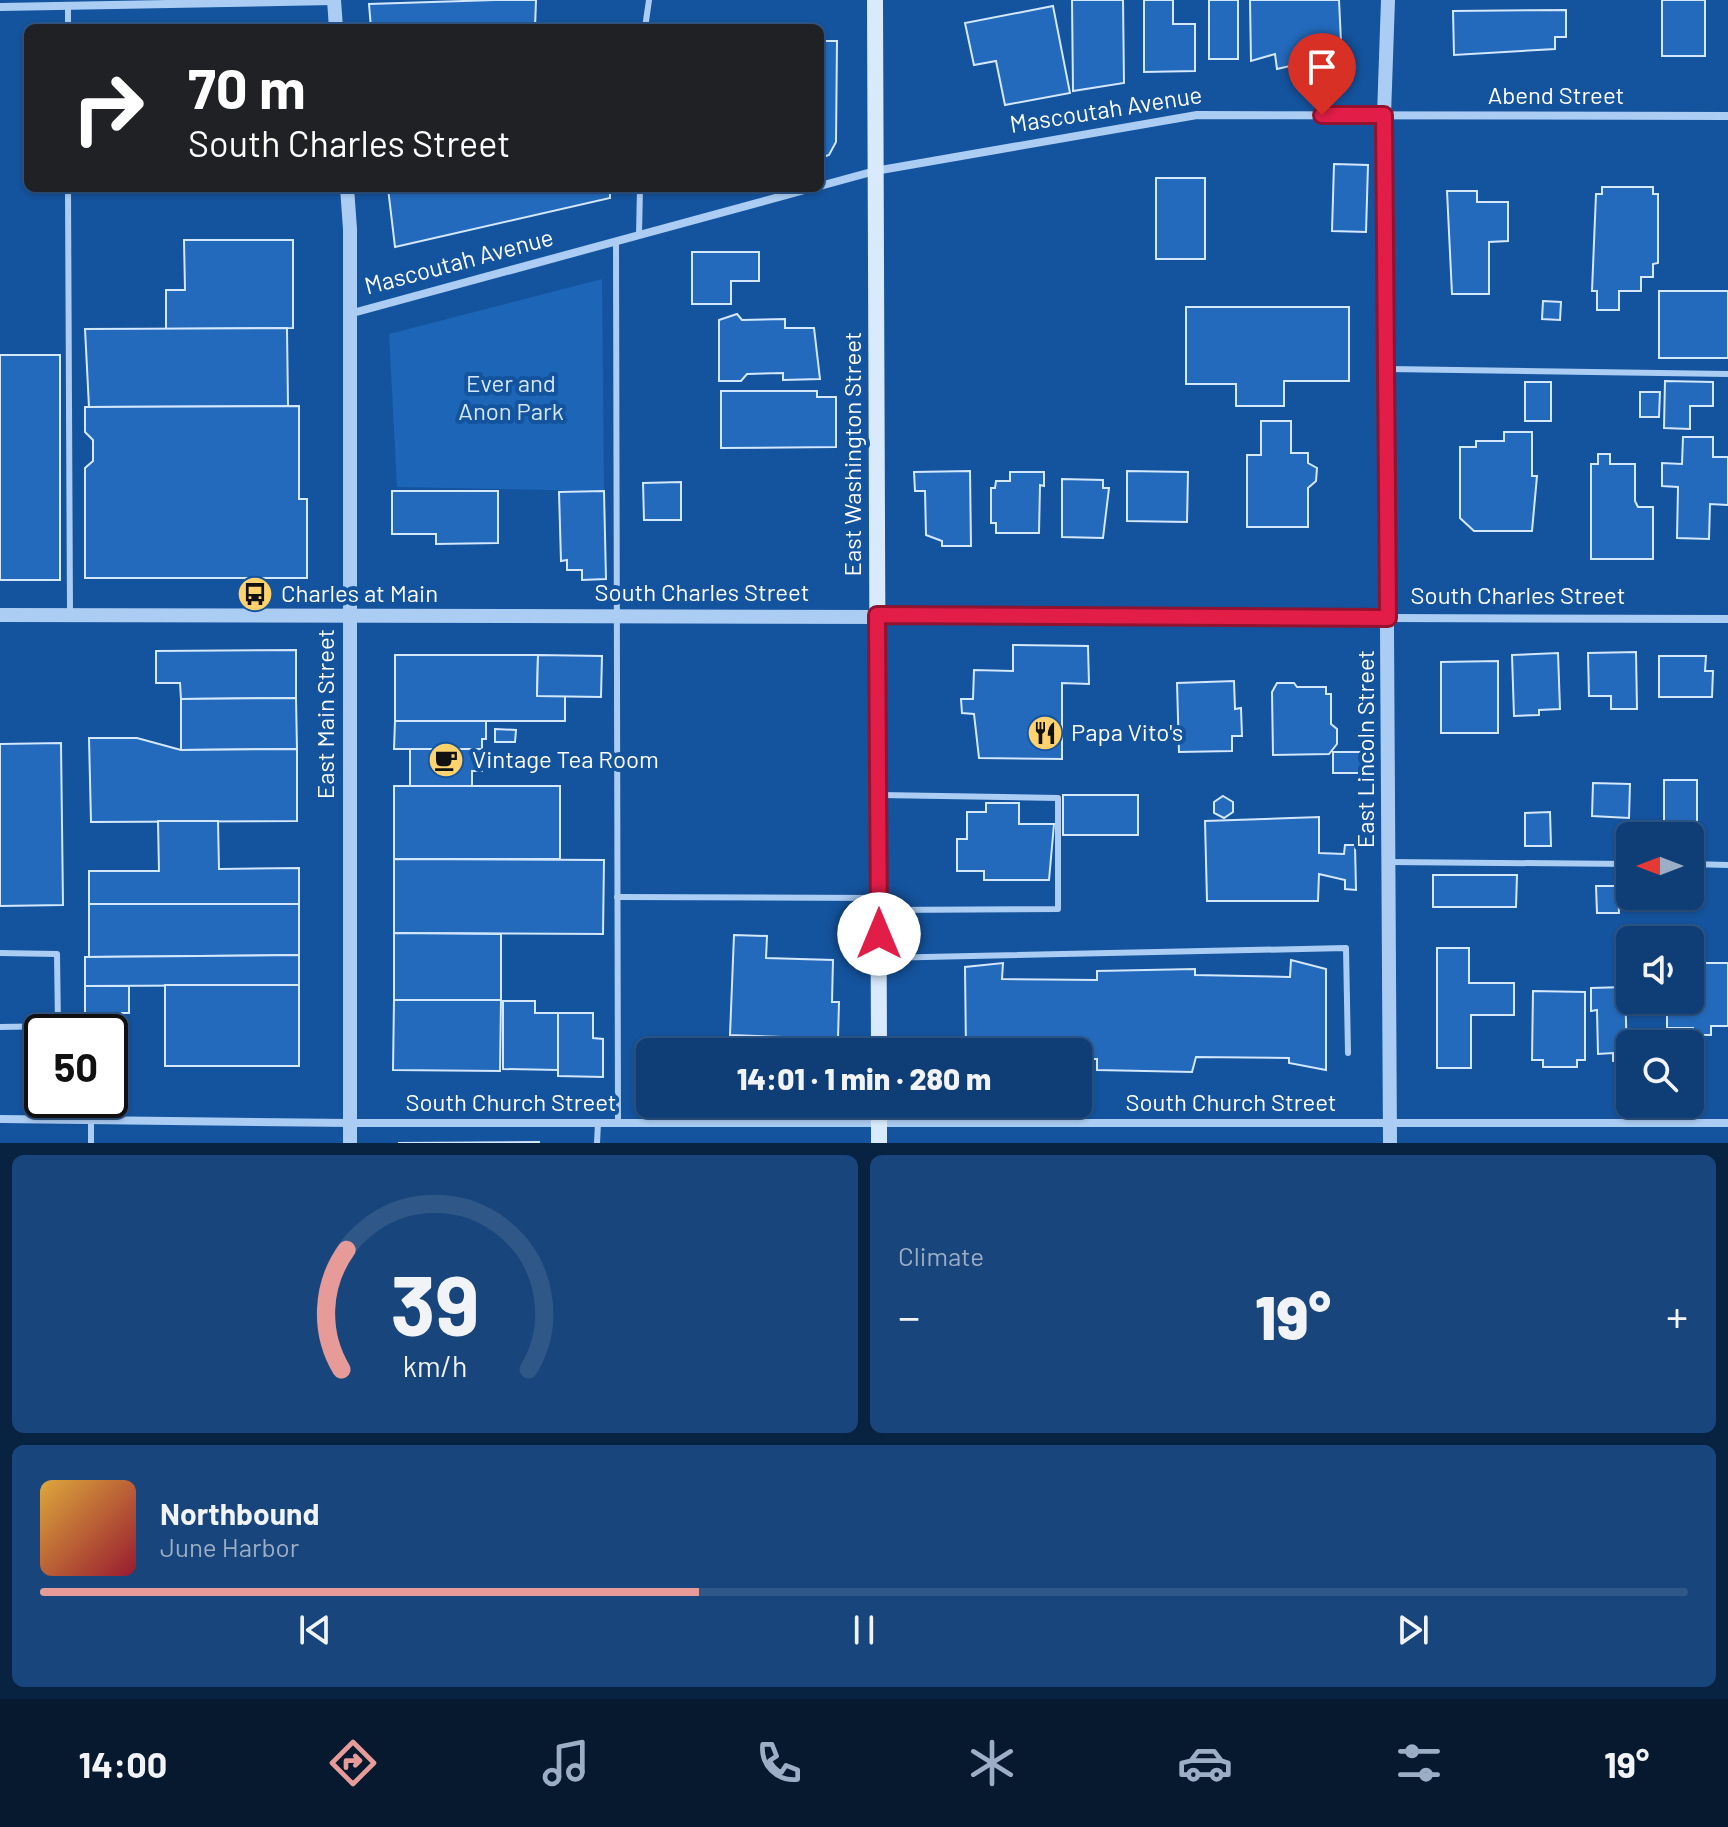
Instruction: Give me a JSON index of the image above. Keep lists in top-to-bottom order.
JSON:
{
  "streets": {
    "main road": ["East Washington Street"],
    "street": [
      "Abend Street",
      "Mascoutah Avenue",
      "South Charles Street",
      "East Main Street",
      "East Lincoln Street",
      "South Church Street"
    ]
  },
  "crossings": [
    ["Abend Street", "Mascoutah Avenue"],
    ["Abend Street", "East Lincoln Street"],
    ["Mascoutah Avenue", "East Washington Street"],
    ["Mascoutah Avenue", "East Main Street"],
    ["Mascoutah Avenue", "East Lincoln Street"],
    ["East Washington Street", "South Charles Street"],
    ["South Charles Street", "East Main Street"],
    ["South Charles Street", "East Lincoln Street"],
    ["East Main Street", "South Church Street"],
    ["East Lincoln Street", "South Church Street"]
  ],
  "parks": ["Ever and Anon Park"],
  "places": {
    "bus stop": ["Charles at Main"],
    "restaurant": ["Papa Vito's"],
    "cafe": ["Vintage Tea Room"]
  },
  "north": "left",
  "page": {
    "turn": ["70 m", "South Charles Street"],
    "limit": "50",
    "trip": "14:01 · 1 min · 280 m",
    "tile": "Climate",
    "heat": ["−", "19°", "+"],
    "song": ["Northbound", "June Harbor"],
    "tabs": ["14:00", "19°"],
    "gauge": ["39", "km/h"]
  }
}
